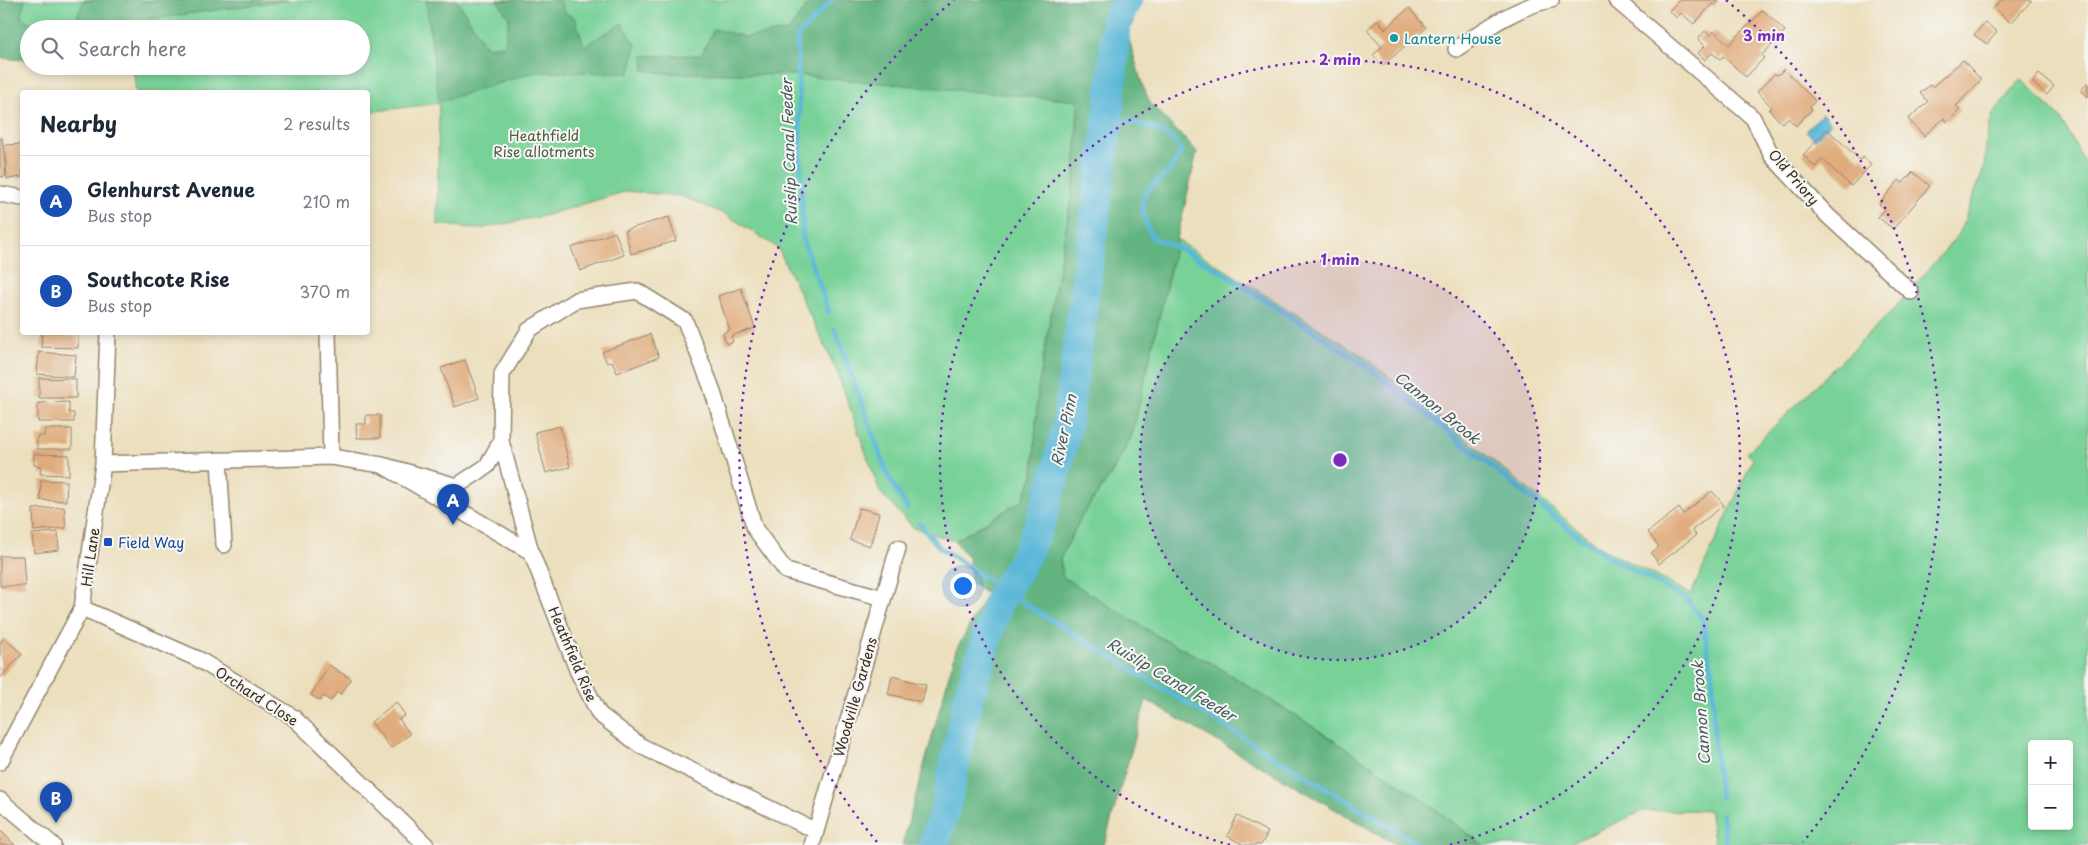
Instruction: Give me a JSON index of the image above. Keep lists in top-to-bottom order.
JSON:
{
  "streets": {
    "street": [
      "Old Priory",
      "Hill Lane",
      "Heathfield Rise",
      "Orchard Close",
      "Woodville Gardens"
    ]
  },
  "crossings": [
    ["Hill Lane", "Orchard Close"],
    ["Heathfield Rise", "Woodville Gardens"]
  ],
  "water": ["Ruislip Canal Feeder", "Cannon Brook", "River Pinn"],
  "parks": ["Heathfield Rise allotments"],
  "places": {
    "other": ["Lantern House"],
    "transit": ["Field Way"]
  },
  "page": {
    "search": "Search here",
    "heading": ["Nearby", "2 results"],
    "list": [
      {
        "mark": "A",
        "name": "Glenhurst Avenue",
        "note": "Bus stop",
        "value": "210 m"
      },
      {
        "mark": "B",
        "name": "Southcote Rise",
        "note": "Bus stop",
        "value": "370 m"
      }
    ],
    "pins": ["A", "B"],
    "map_buttons": ["+", "−"]
  },
  "rings": ["3 min", "2 min", "1 min"]
}
